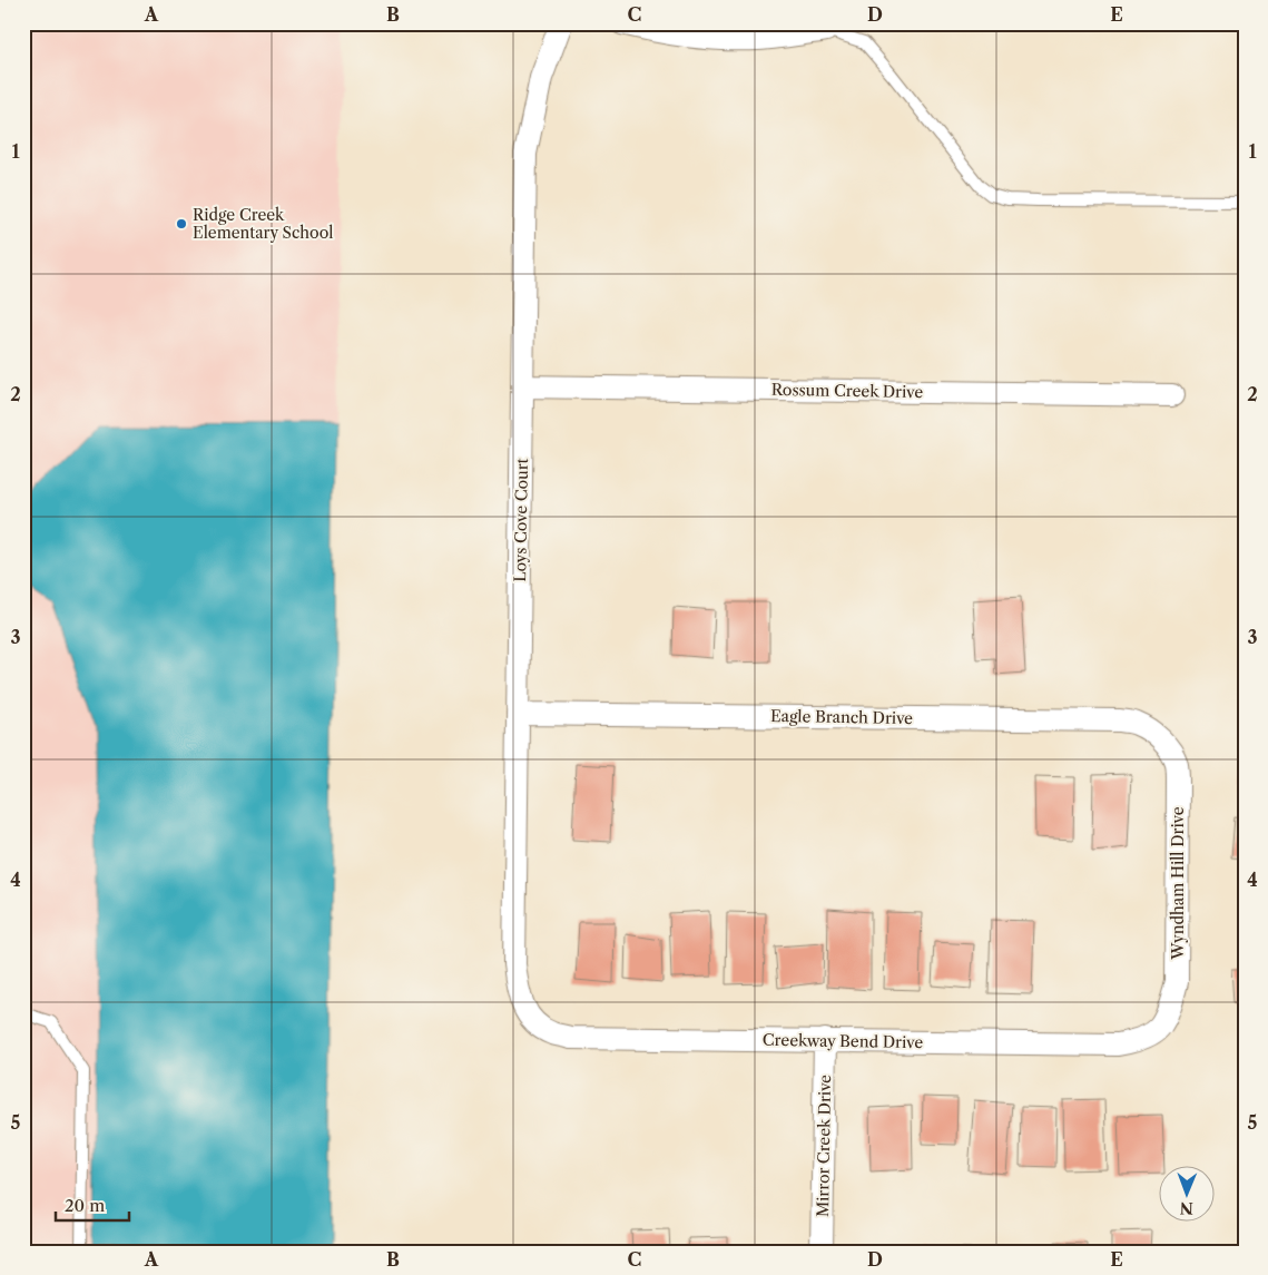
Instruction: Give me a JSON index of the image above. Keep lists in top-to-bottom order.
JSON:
{
  "streets": {
    "street": [
      "Rossum Creek Drive",
      "Loys Cove Court",
      "Eagle Branch Drive",
      "Wyndham Hill Drive",
      "Creekway Bend Drive",
      "Mirror Creek Drive"
    ]
  },
  "crossings": [
    ["Rossum Creek Drive", "Loys Cove Court"],
    ["Loys Cove Court", "Eagle Branch Drive"],
    ["Loys Cove Court", "Creekway Bend Drive"],
    ["Eagle Branch Drive", "Wyndham Hill Drive"],
    ["Wyndham Hill Drive", "Creekway Bend Drive"],
    ["Creekway Bend Drive", "Mirror Creek Drive"]
  ],
  "places": ["Ridge Creek Elementary School"],
  "scale_bar": "20 m",
  "north": "bottom",
  "grid": {
    "columns": [
      "A",
      "B",
      "C",
      "D",
      "E"
    ],
    "rows": [
      "1",
      "2",
      "3",
      "4",
      "5"
    ]
  }
}
